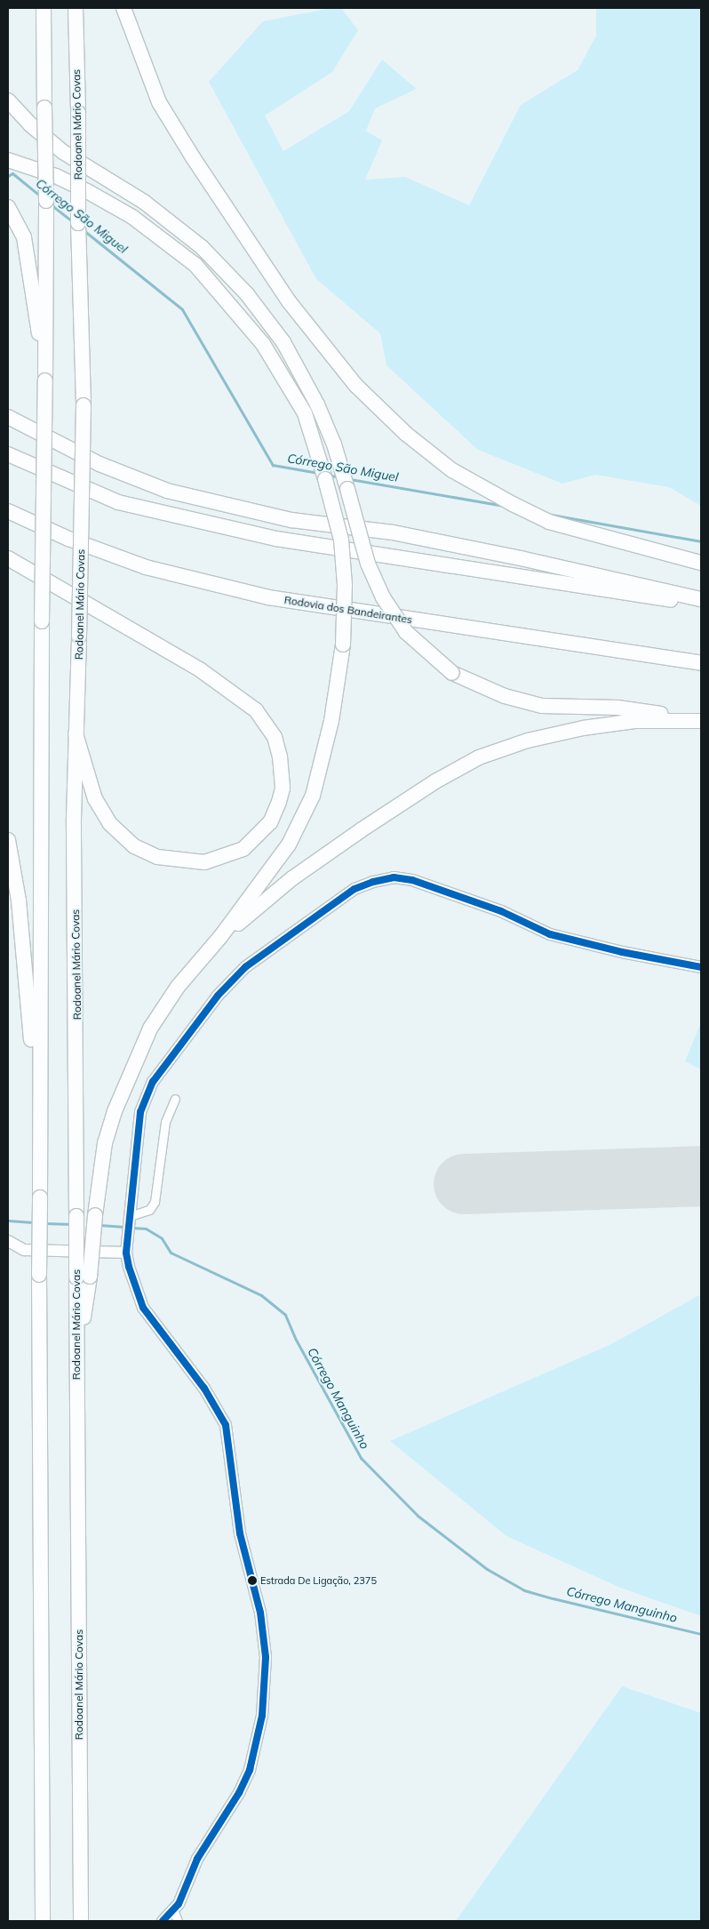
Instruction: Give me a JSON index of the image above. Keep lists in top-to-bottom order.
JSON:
{
  "streets": {
    "highway": ["Rodoanel Mário Covas", "Rodovia dos Bandeirantes"]
  },
  "water": ["Córrego São Miguel", "Córrego Manguinho"],
  "places": ["Estrada De Ligação, 2375"]
}
